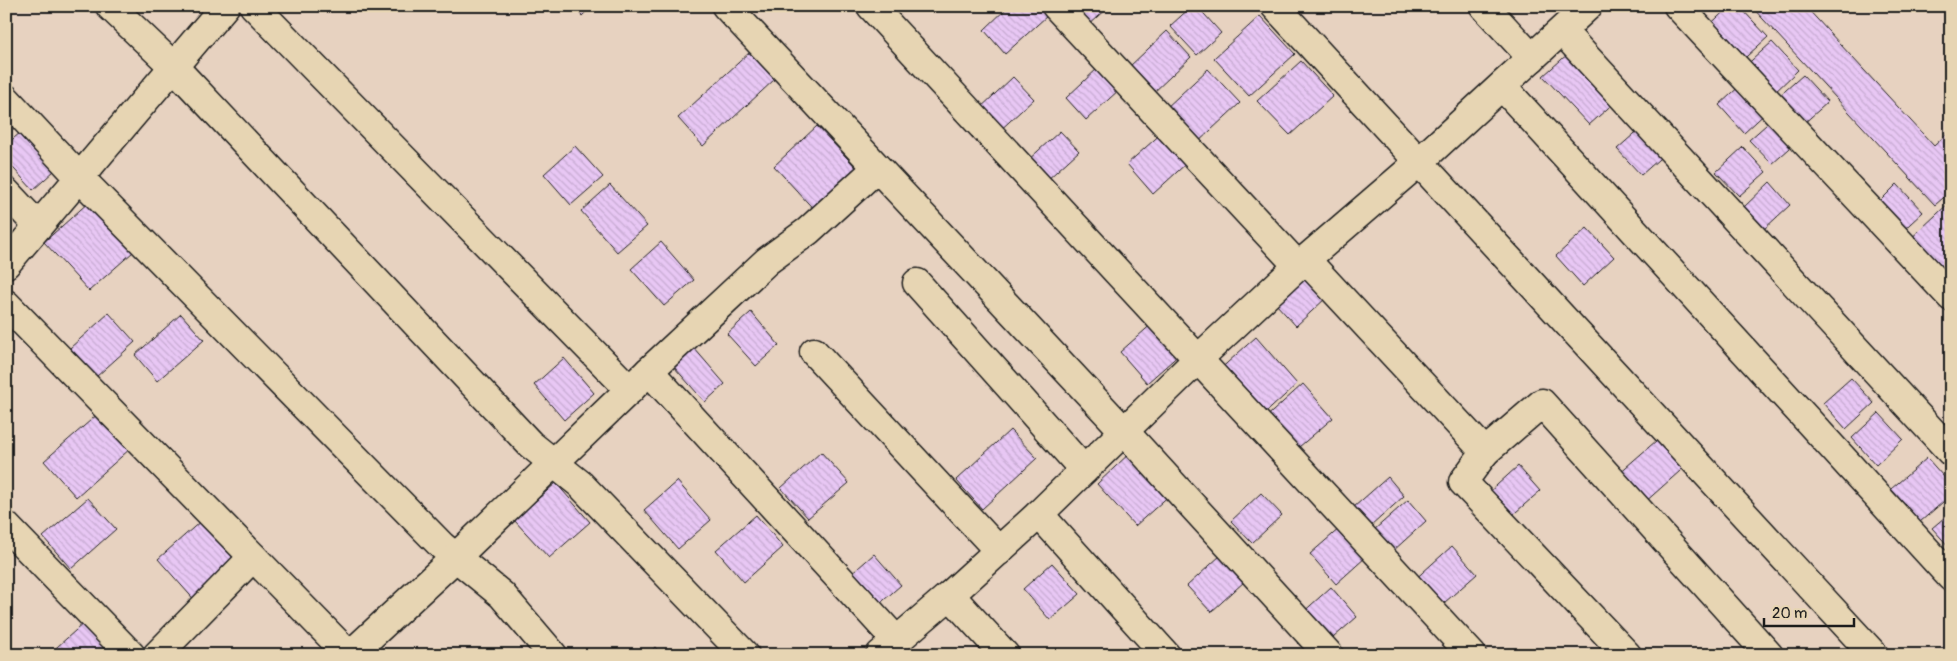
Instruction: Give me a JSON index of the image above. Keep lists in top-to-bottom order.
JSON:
{
  "scale_bar": "20 m"
}
